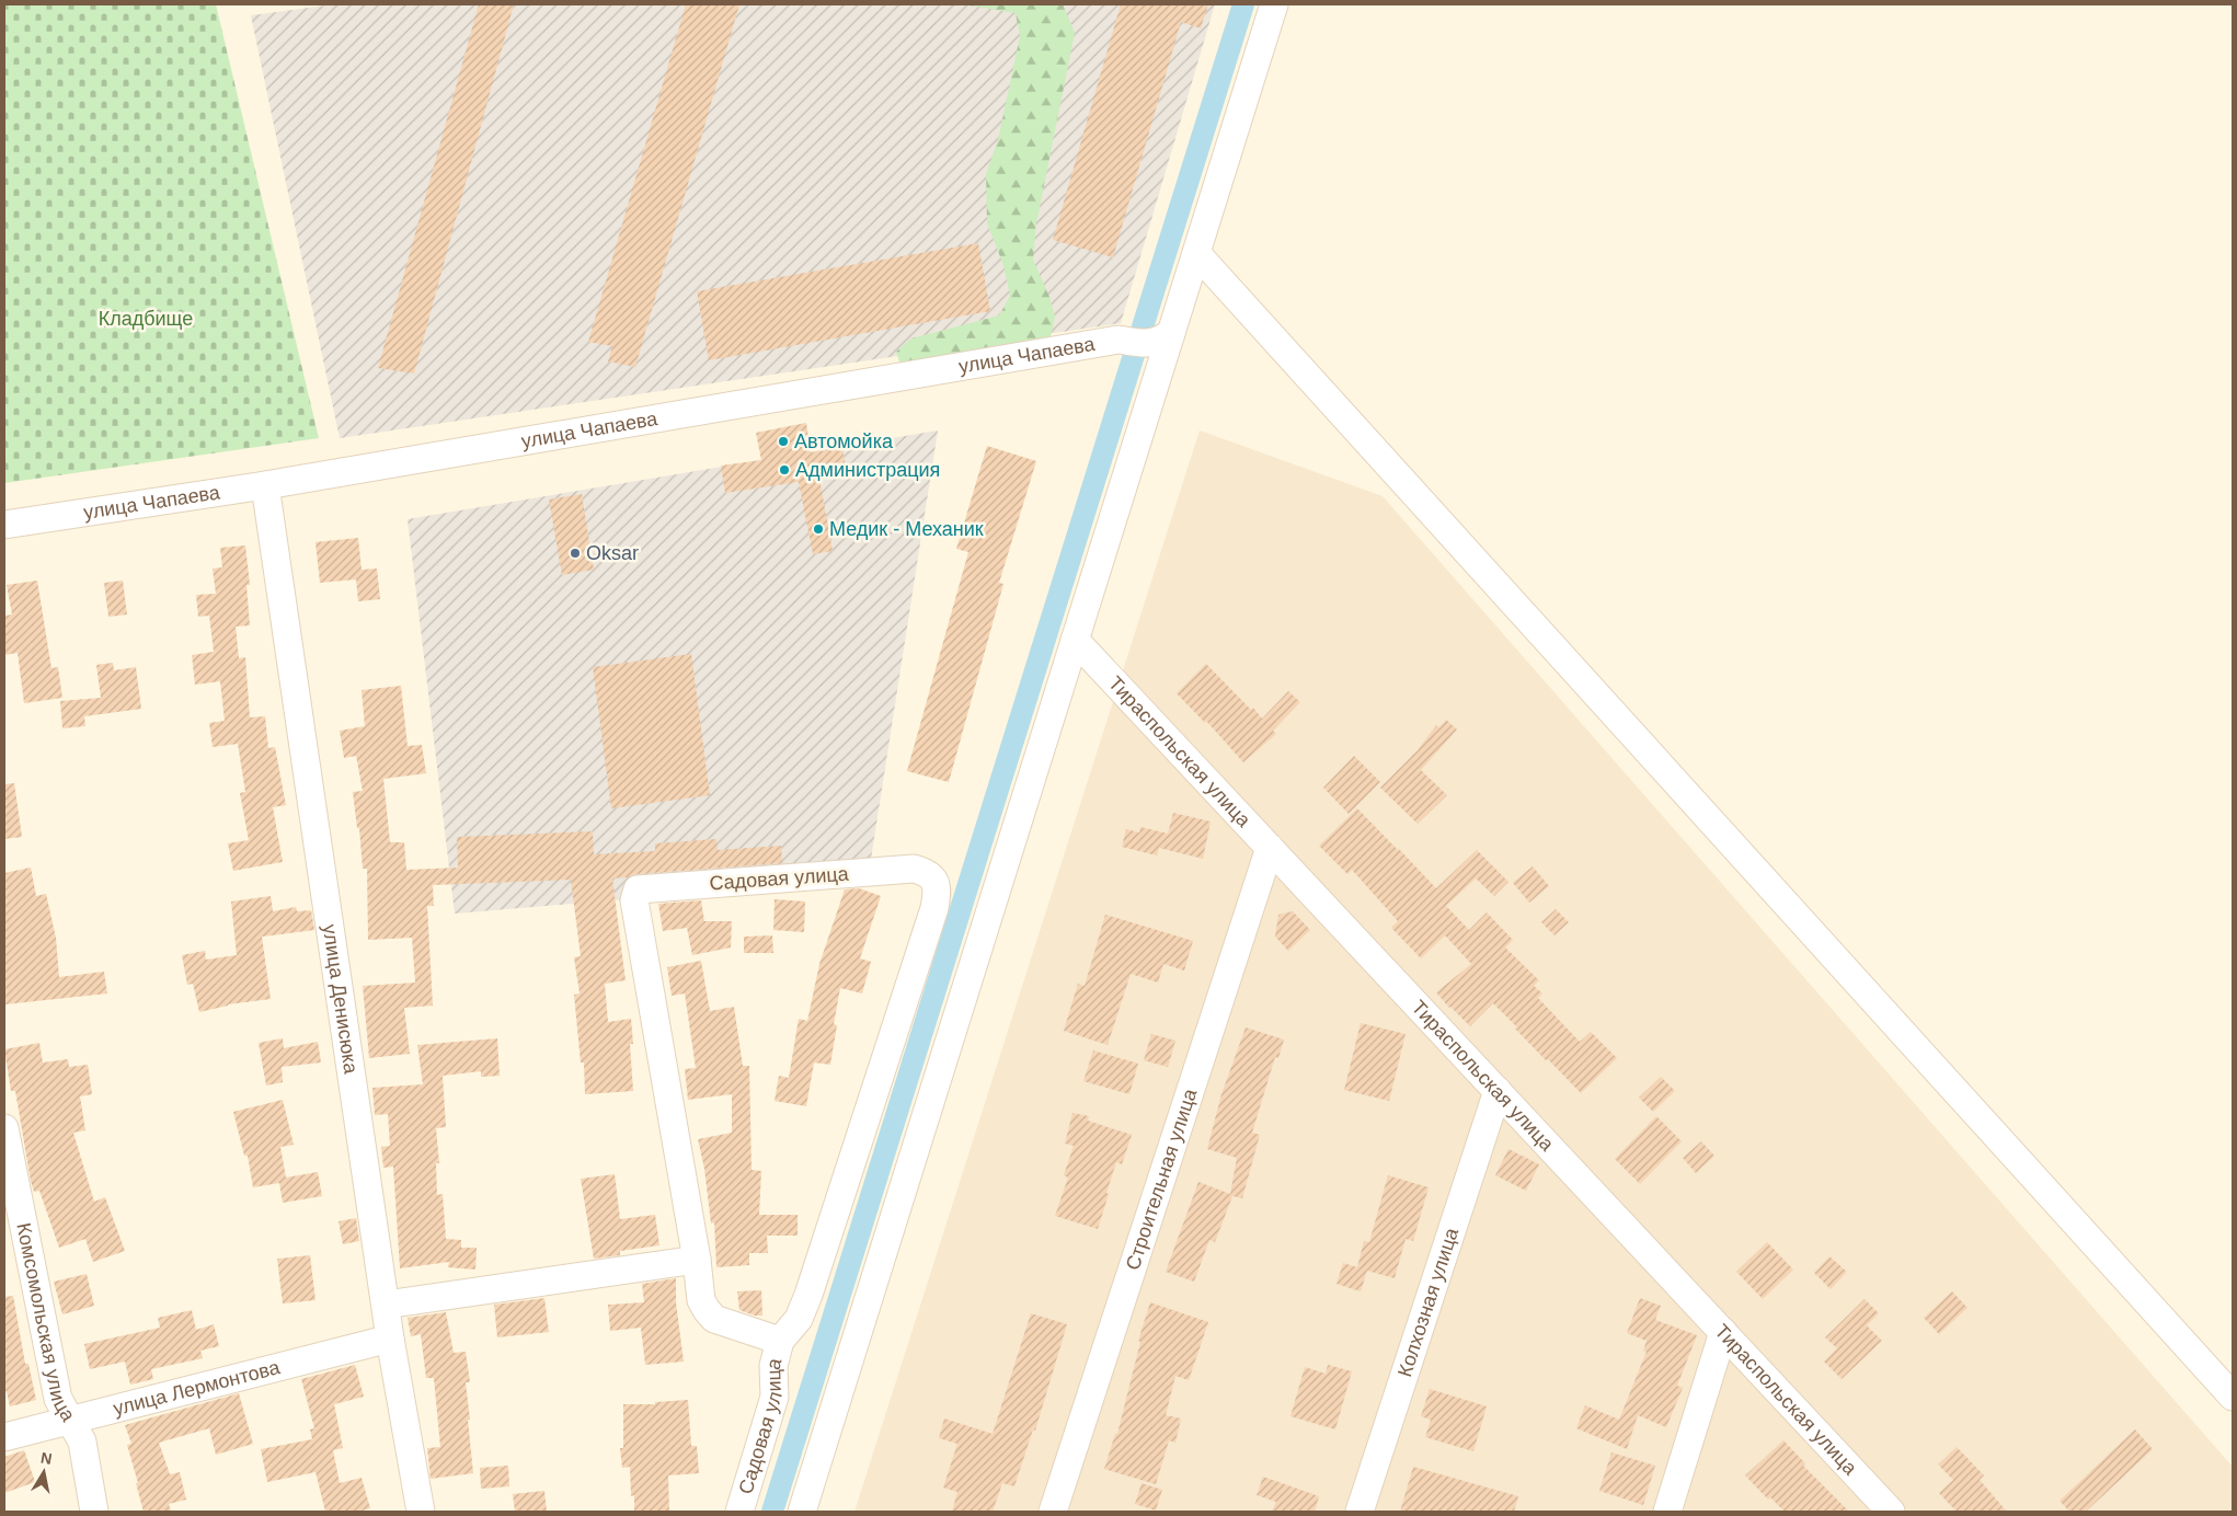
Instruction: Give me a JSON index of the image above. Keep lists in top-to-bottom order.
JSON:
{
  "streets": {
    "street": [
      "улица Чапаева",
      "Тираспольская улица",
      "Садовая улица",
      "улица Денисюка",
      "Строительная улица",
      "Колхозная улица",
      "Комсомольская улица",
      "улица Лермонтова"
    ]
  },
  "crossings": [
    ["улица Чапаева", "улица Денисюка"],
    ["Тираспольская улица", "Строительная улица"],
    ["Тираспольская улица", "Колхозная улица"],
    ["улица Денисюка", "улица Лермонтова"],
    ["Комсомольская улица", "улица Лермонтова"]
  ],
  "parks": ["Кладбище"],
  "places": [
    "Автомойка",
    "Администрация",
    "Медик - Механик",
    "Oksar"
  ],
  "north": "top"
}
